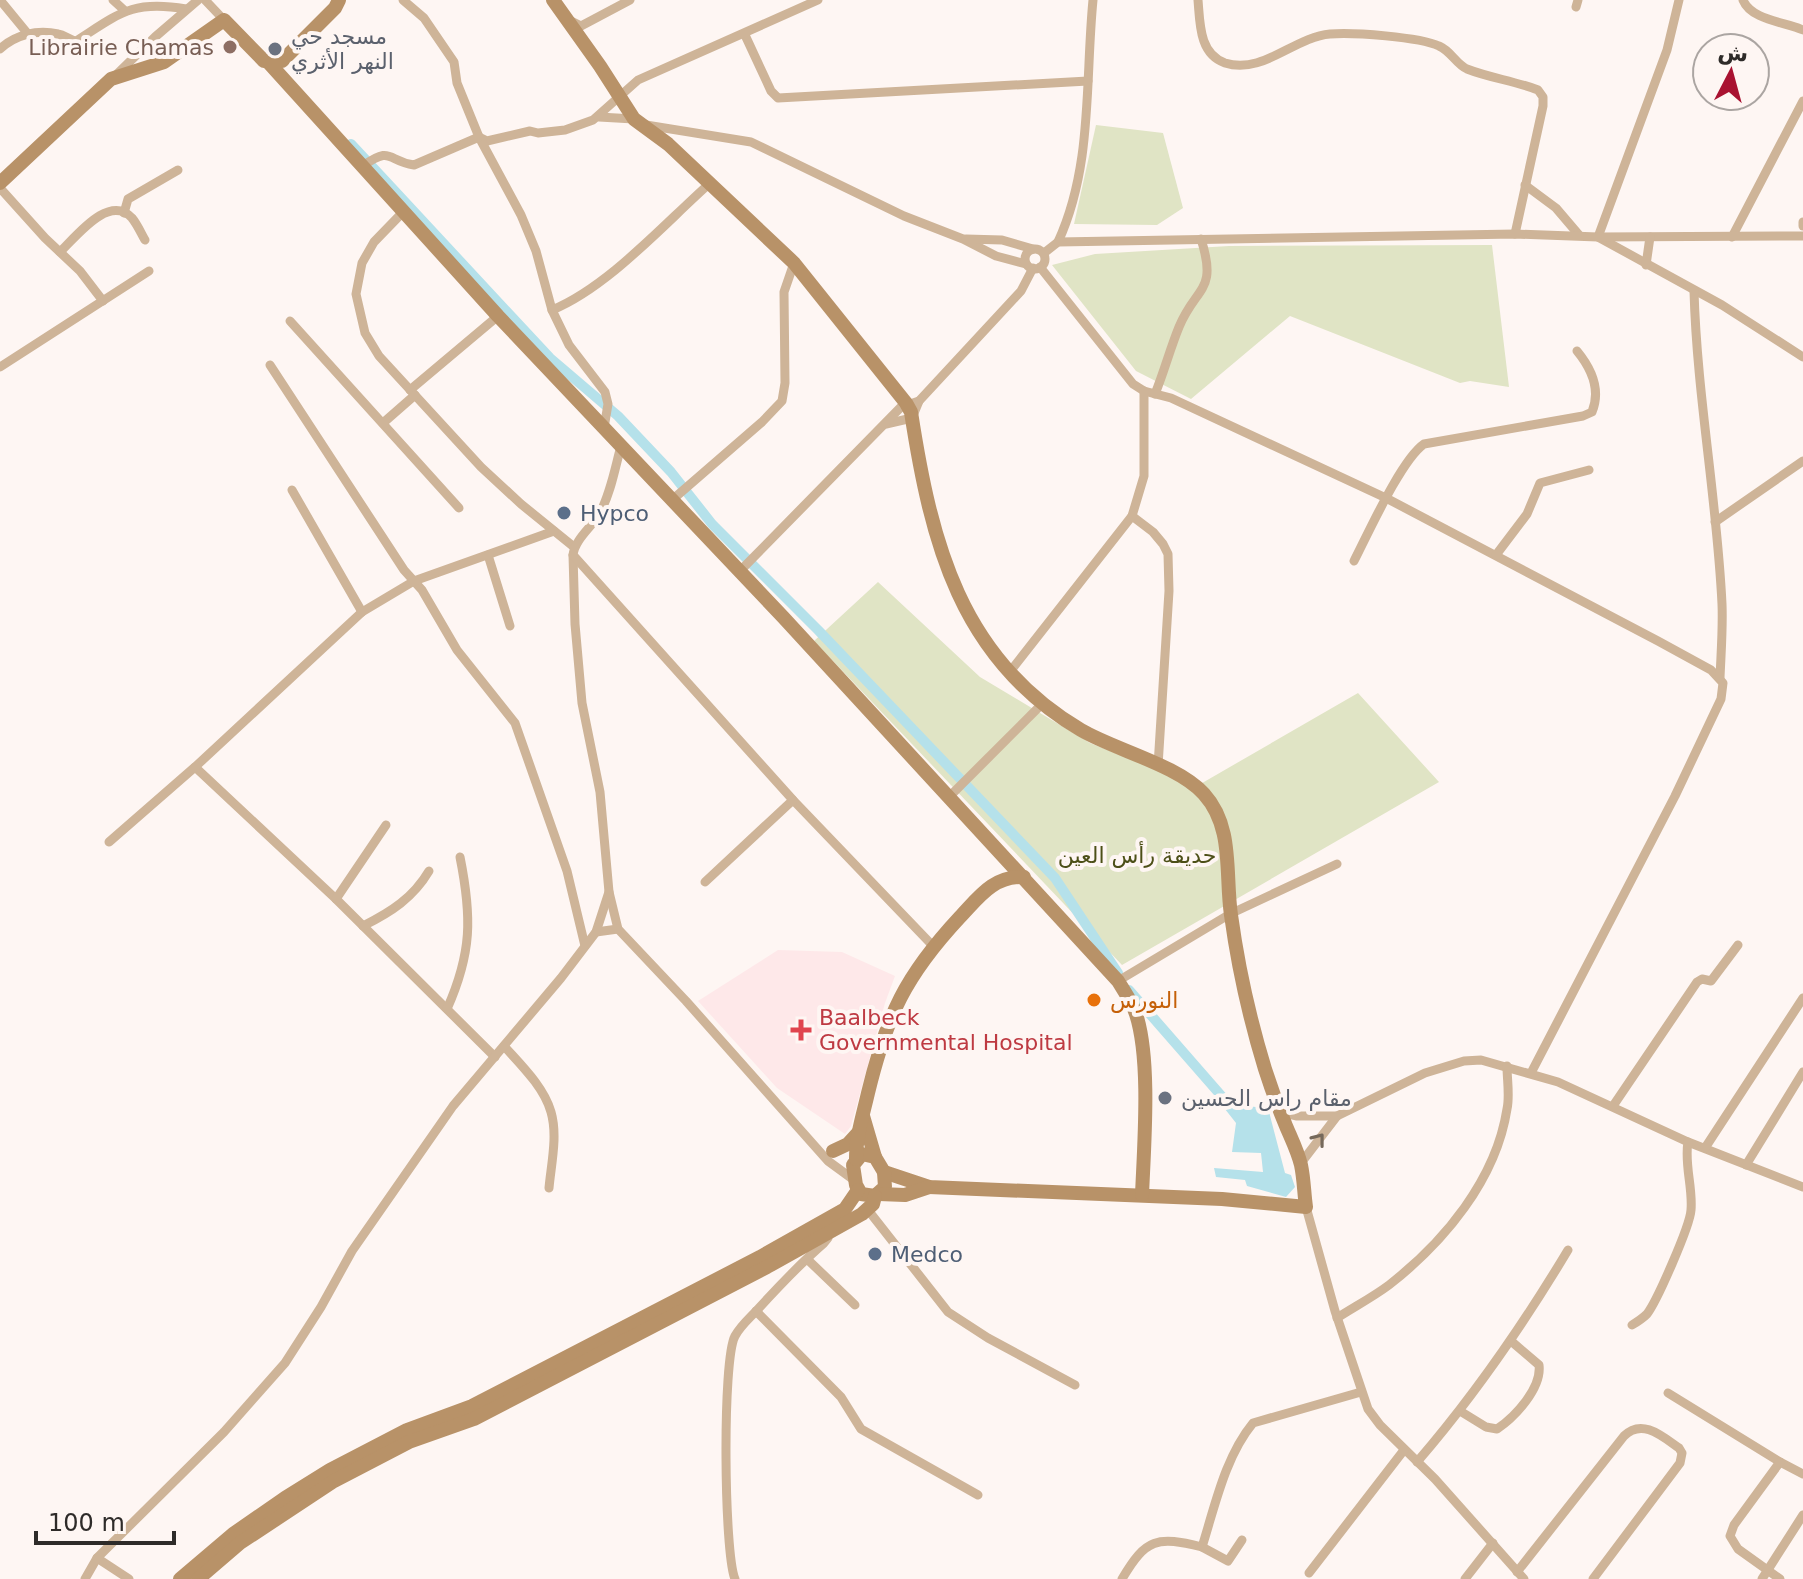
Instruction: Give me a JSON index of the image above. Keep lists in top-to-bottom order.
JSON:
{
  "parks": ["حديقة رأس العين"],
  "places": {
    "other": [
      "Librairie Chamas",
      "مسجد حي النهر الأثري",
      "Hypco",
      "النورس",
      "مقام راس الحسين",
      "Medco"
    ],
    "health": ["Baalbeck Governmental Hospital"]
  },
  "scale_bar": "100 m",
  "north": "top"
}
